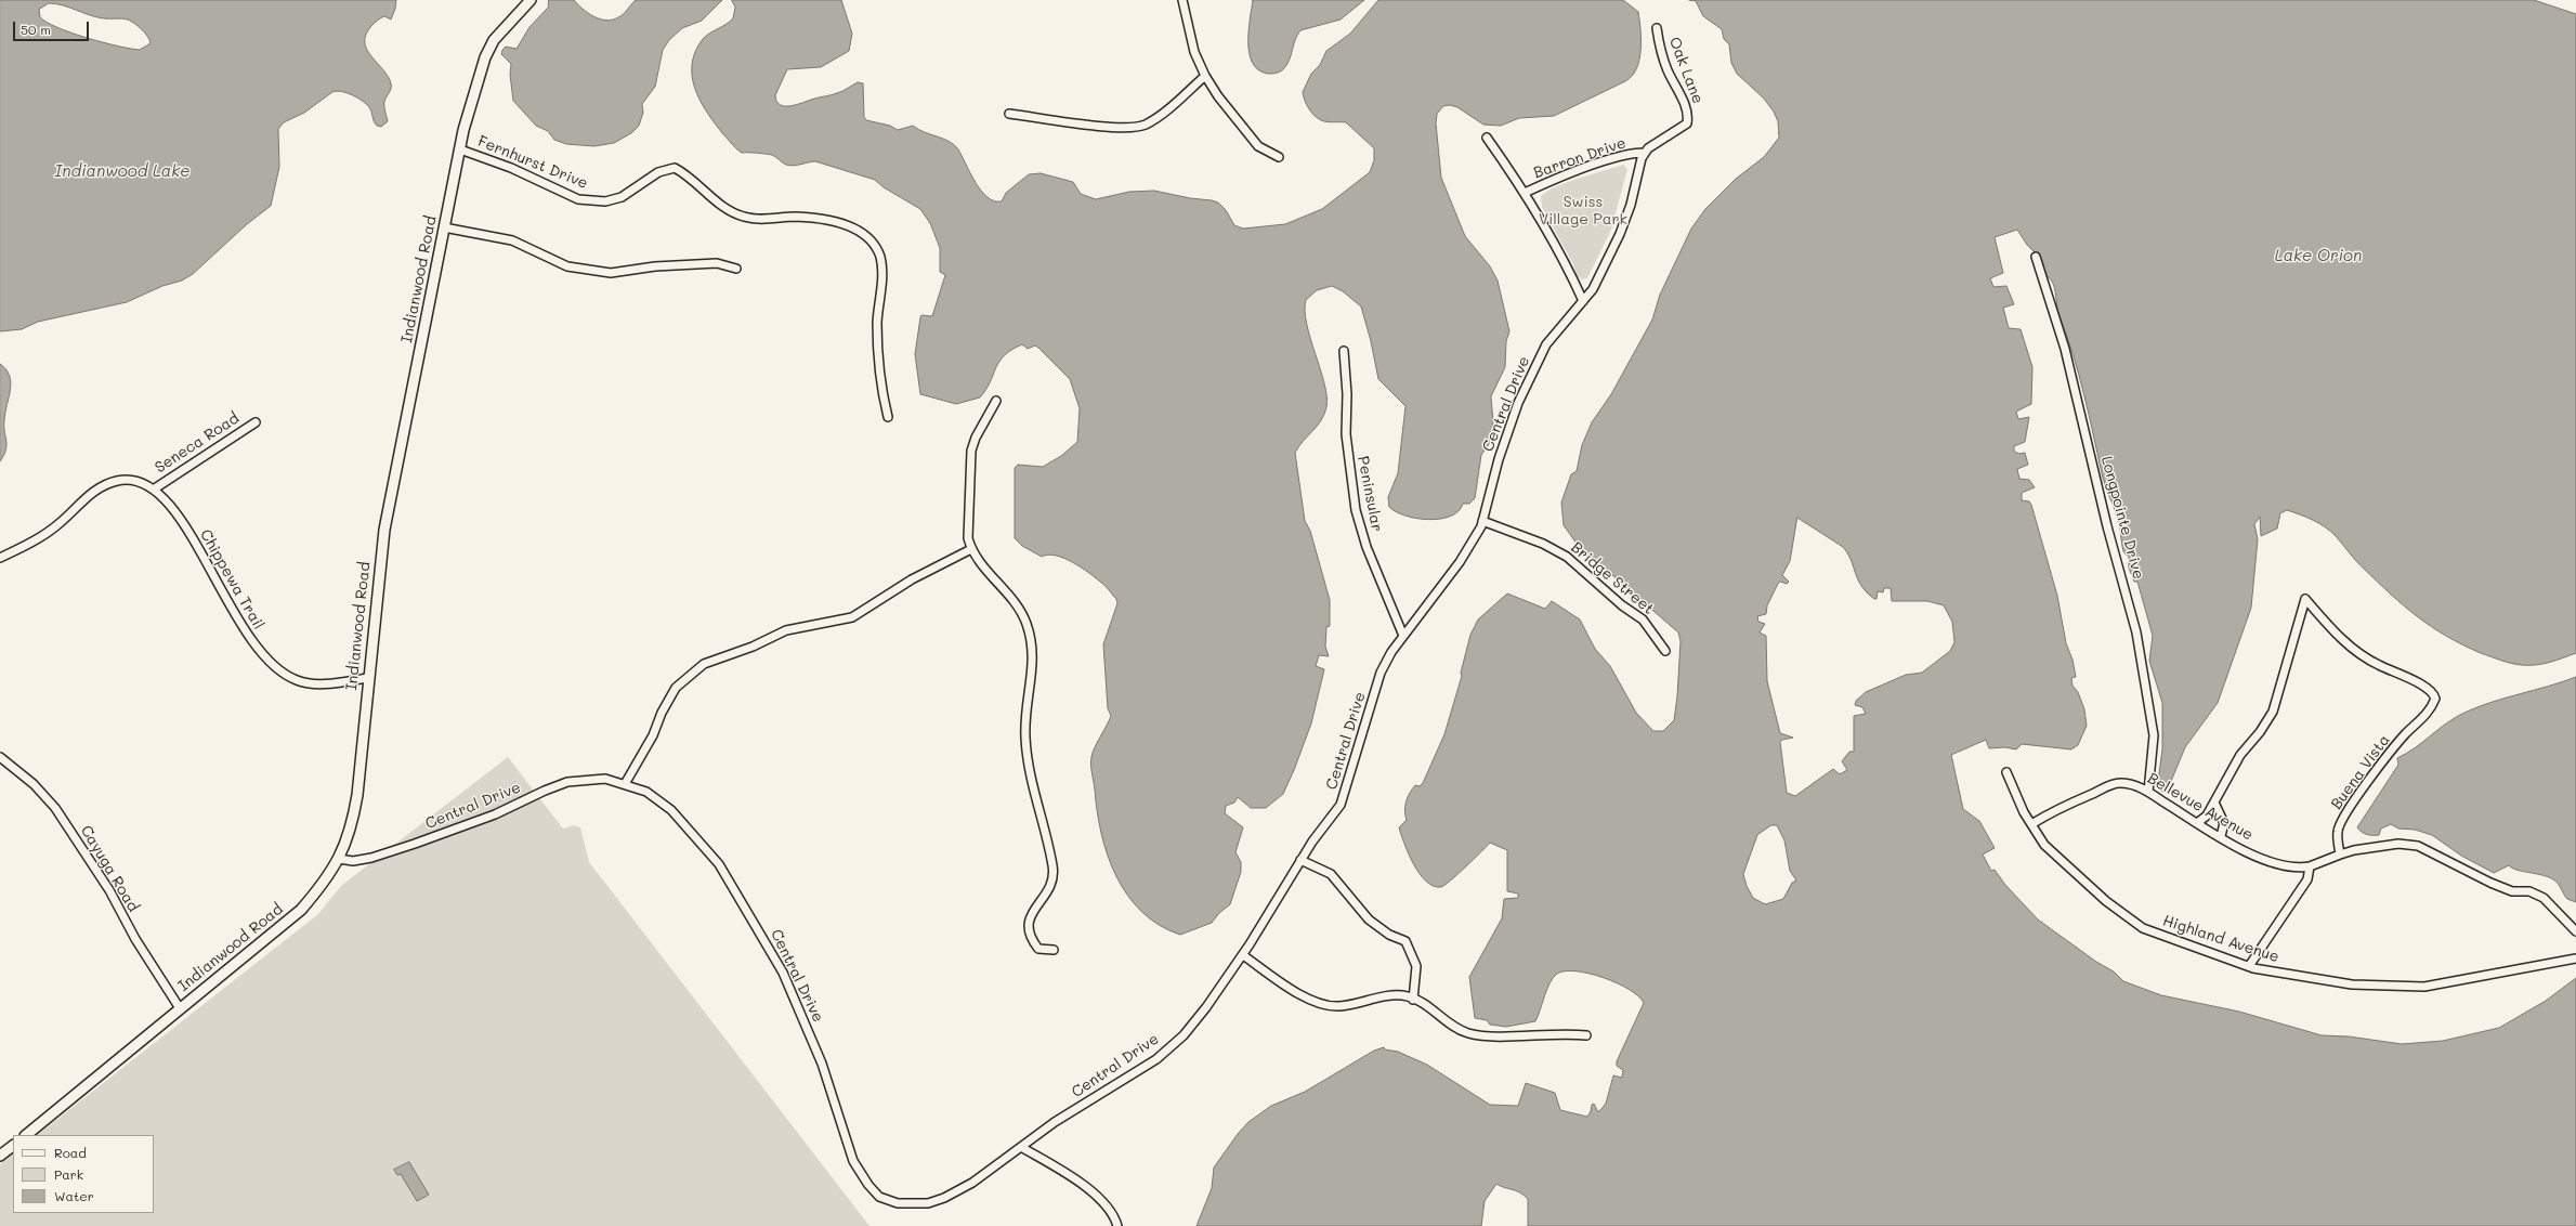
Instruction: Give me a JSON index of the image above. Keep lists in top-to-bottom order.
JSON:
{
  "streets": {
    "street": [
      "Oak Lane",
      "Barron Drive",
      "Fernhurst Drive",
      "Indianwood Road",
      "Central Drive",
      "Seneca Road",
      "Peninsular",
      "Longpointe Drive",
      "Bridge Street",
      "Chippewa Trail",
      "Buena Vista",
      "Bellevue Avenue",
      "Cayuga Road",
      "Highland Avenue"
    ]
  },
  "crossings": [
    ["Oak Lane", "Barron Drive"],
    ["Oak Lane", "Central Drive"],
    ["Barron Drive", "Central Drive"],
    ["Fernhurst Drive", "Indianwood Road"],
    ["Indianwood Road", "Central Drive"],
    ["Indianwood Road", "Chippewa Trail"],
    ["Indianwood Road", "Cayuga Road"],
    ["Central Drive", "Peninsular"],
    ["Central Drive", "Bridge Street"],
    ["Seneca Road", "Chippewa Trail"],
    ["Longpointe Drive", "Bellevue Avenue"],
    ["Bellevue Avenue", "Highland Avenue"]
  ],
  "water": ["Indianwood Lake", "Lake Orion"],
  "parks": ["Swiss Village Park"],
  "legend": ["Road", "Park", "Water"],
  "scale_bar": "50 m"
}
